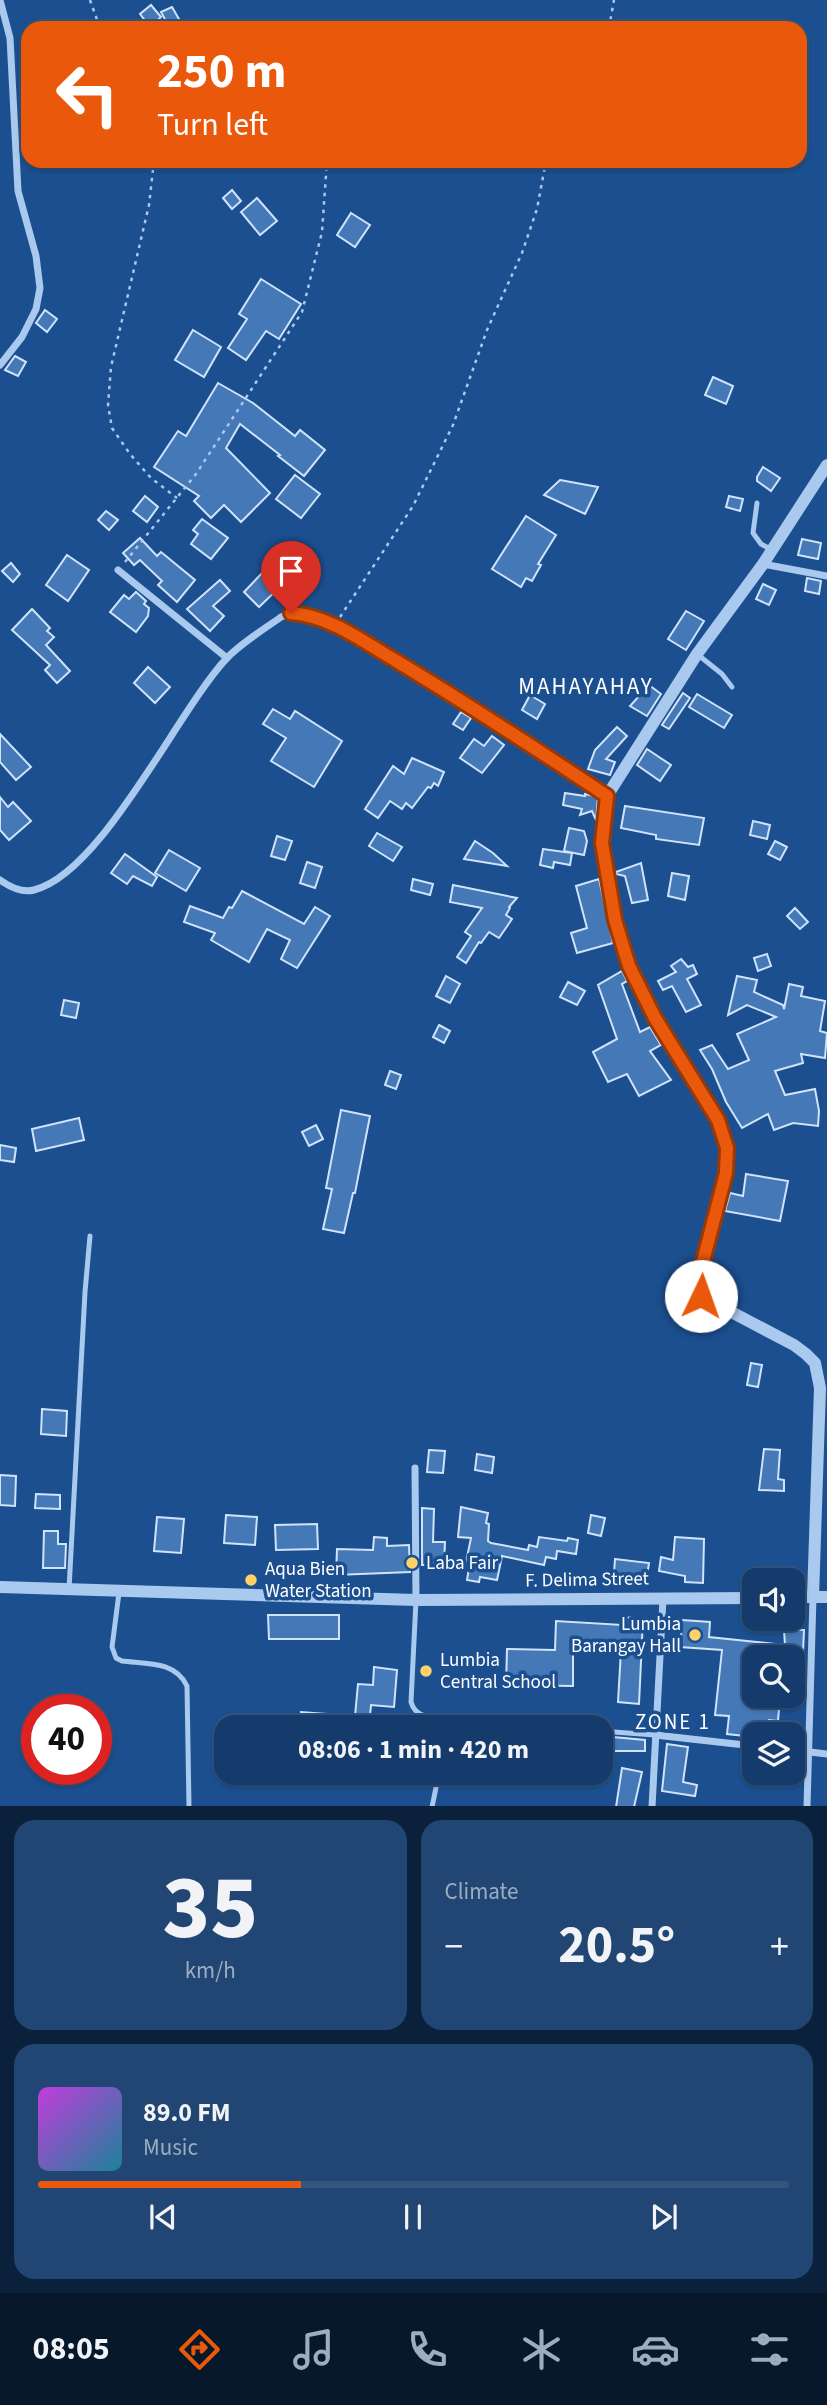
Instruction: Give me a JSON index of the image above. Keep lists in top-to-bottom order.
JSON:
{
  "streets": {
    "street": ["F. Delima Street"]
  },
  "districts": ["MAHAYAHAY", "ZONE 1"],
  "places": [
    "Laba Fair",
    "Aqua Bien Water Station",
    "Lumbia Barangay Hall",
    "Lumbia Central School"
  ],
  "page": {
    "turn": ["250 m", "Turn left"],
    "limit": "40",
    "trip": "08:06 · 1 min · 420 m",
    "tile": [
      ["35", "km/h"],
      "Climate"
    ],
    "heat": ["−", "20.5°", "+"],
    "song": ["89.0 FM", "Music"],
    "tabs": "08:05"
  }
}
